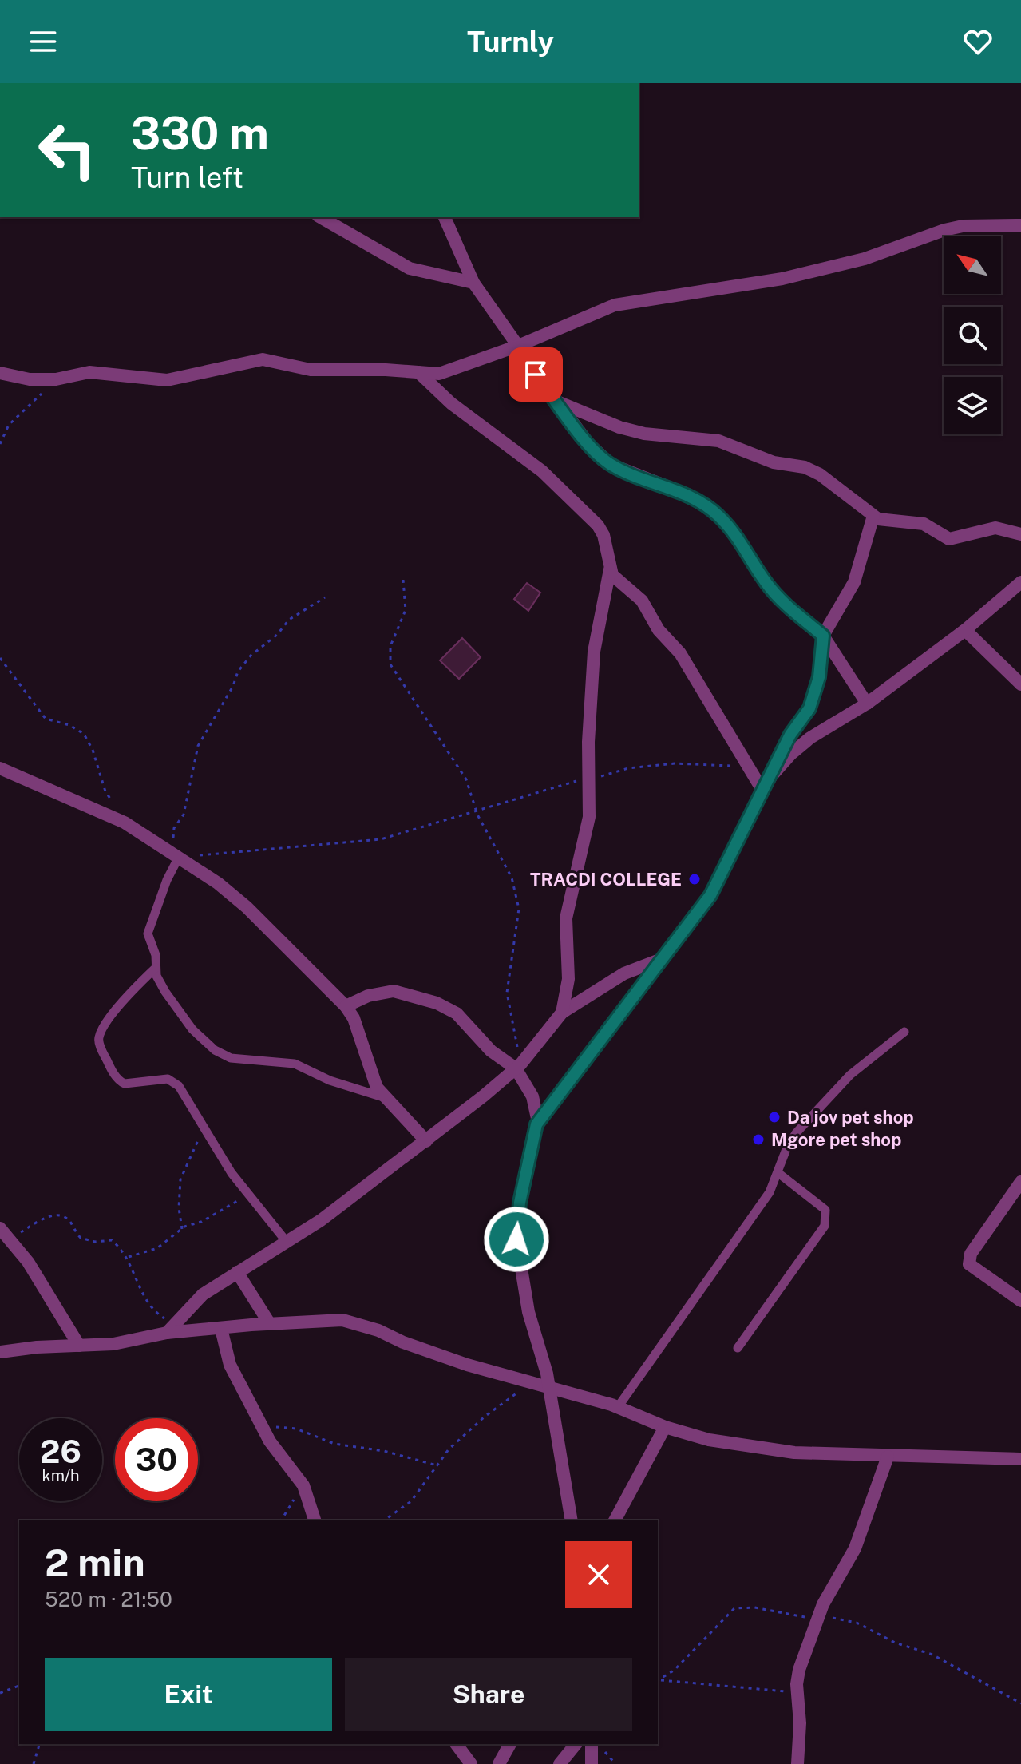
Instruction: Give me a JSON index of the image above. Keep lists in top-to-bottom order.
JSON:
{
  "places": ["TRACDI COLLEGE", "Da jov pet shop", "Mgore pet shop"],
  "north": "top left",
  "page": {
    "header": "Turnly",
    "turn": ["330 m", "Turn left"],
    "speed": "26 km/h",
    "limit": "30",
    "heading": ["2 min", "520 m · 21:50"],
    "buttons": ["Exit", "Share"]
  }
}
